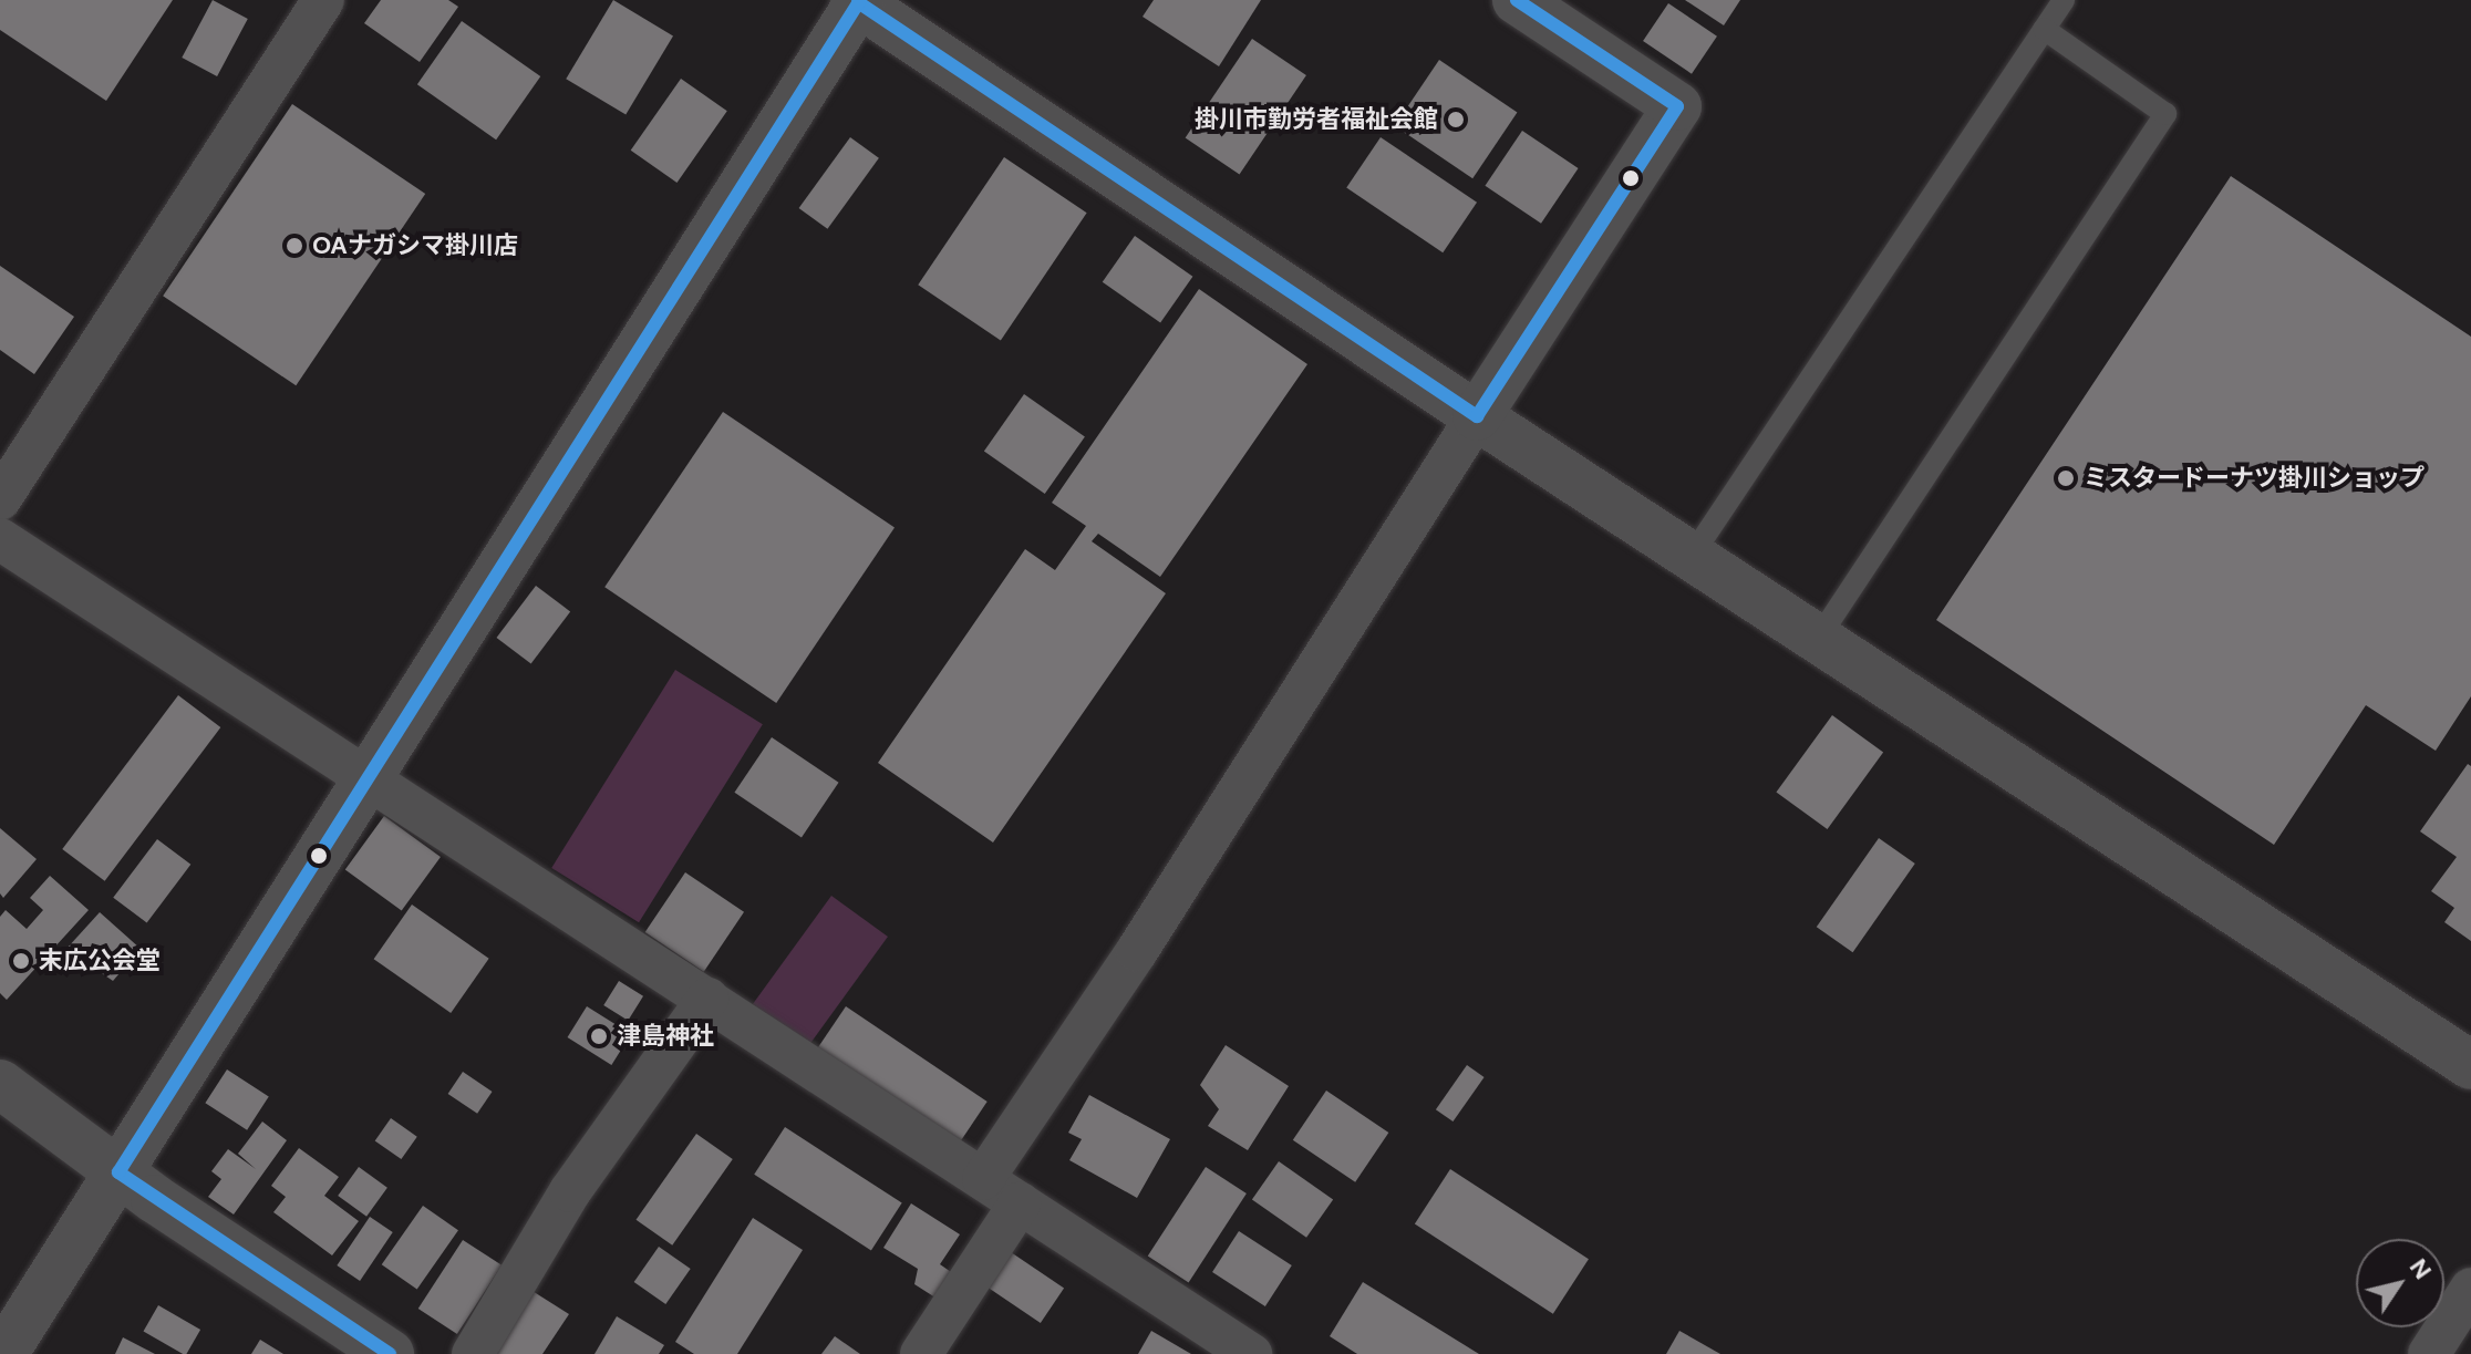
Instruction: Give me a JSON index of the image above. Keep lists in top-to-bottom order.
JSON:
{
  "places": [
    "掛川市勤労者福祉会館",
    "OAナガシマ掛川店",
    "ミスタードーナツ掛川ショップ",
    "末広公会堂",
    "津島神社"
  ],
  "north": "top right"
}
